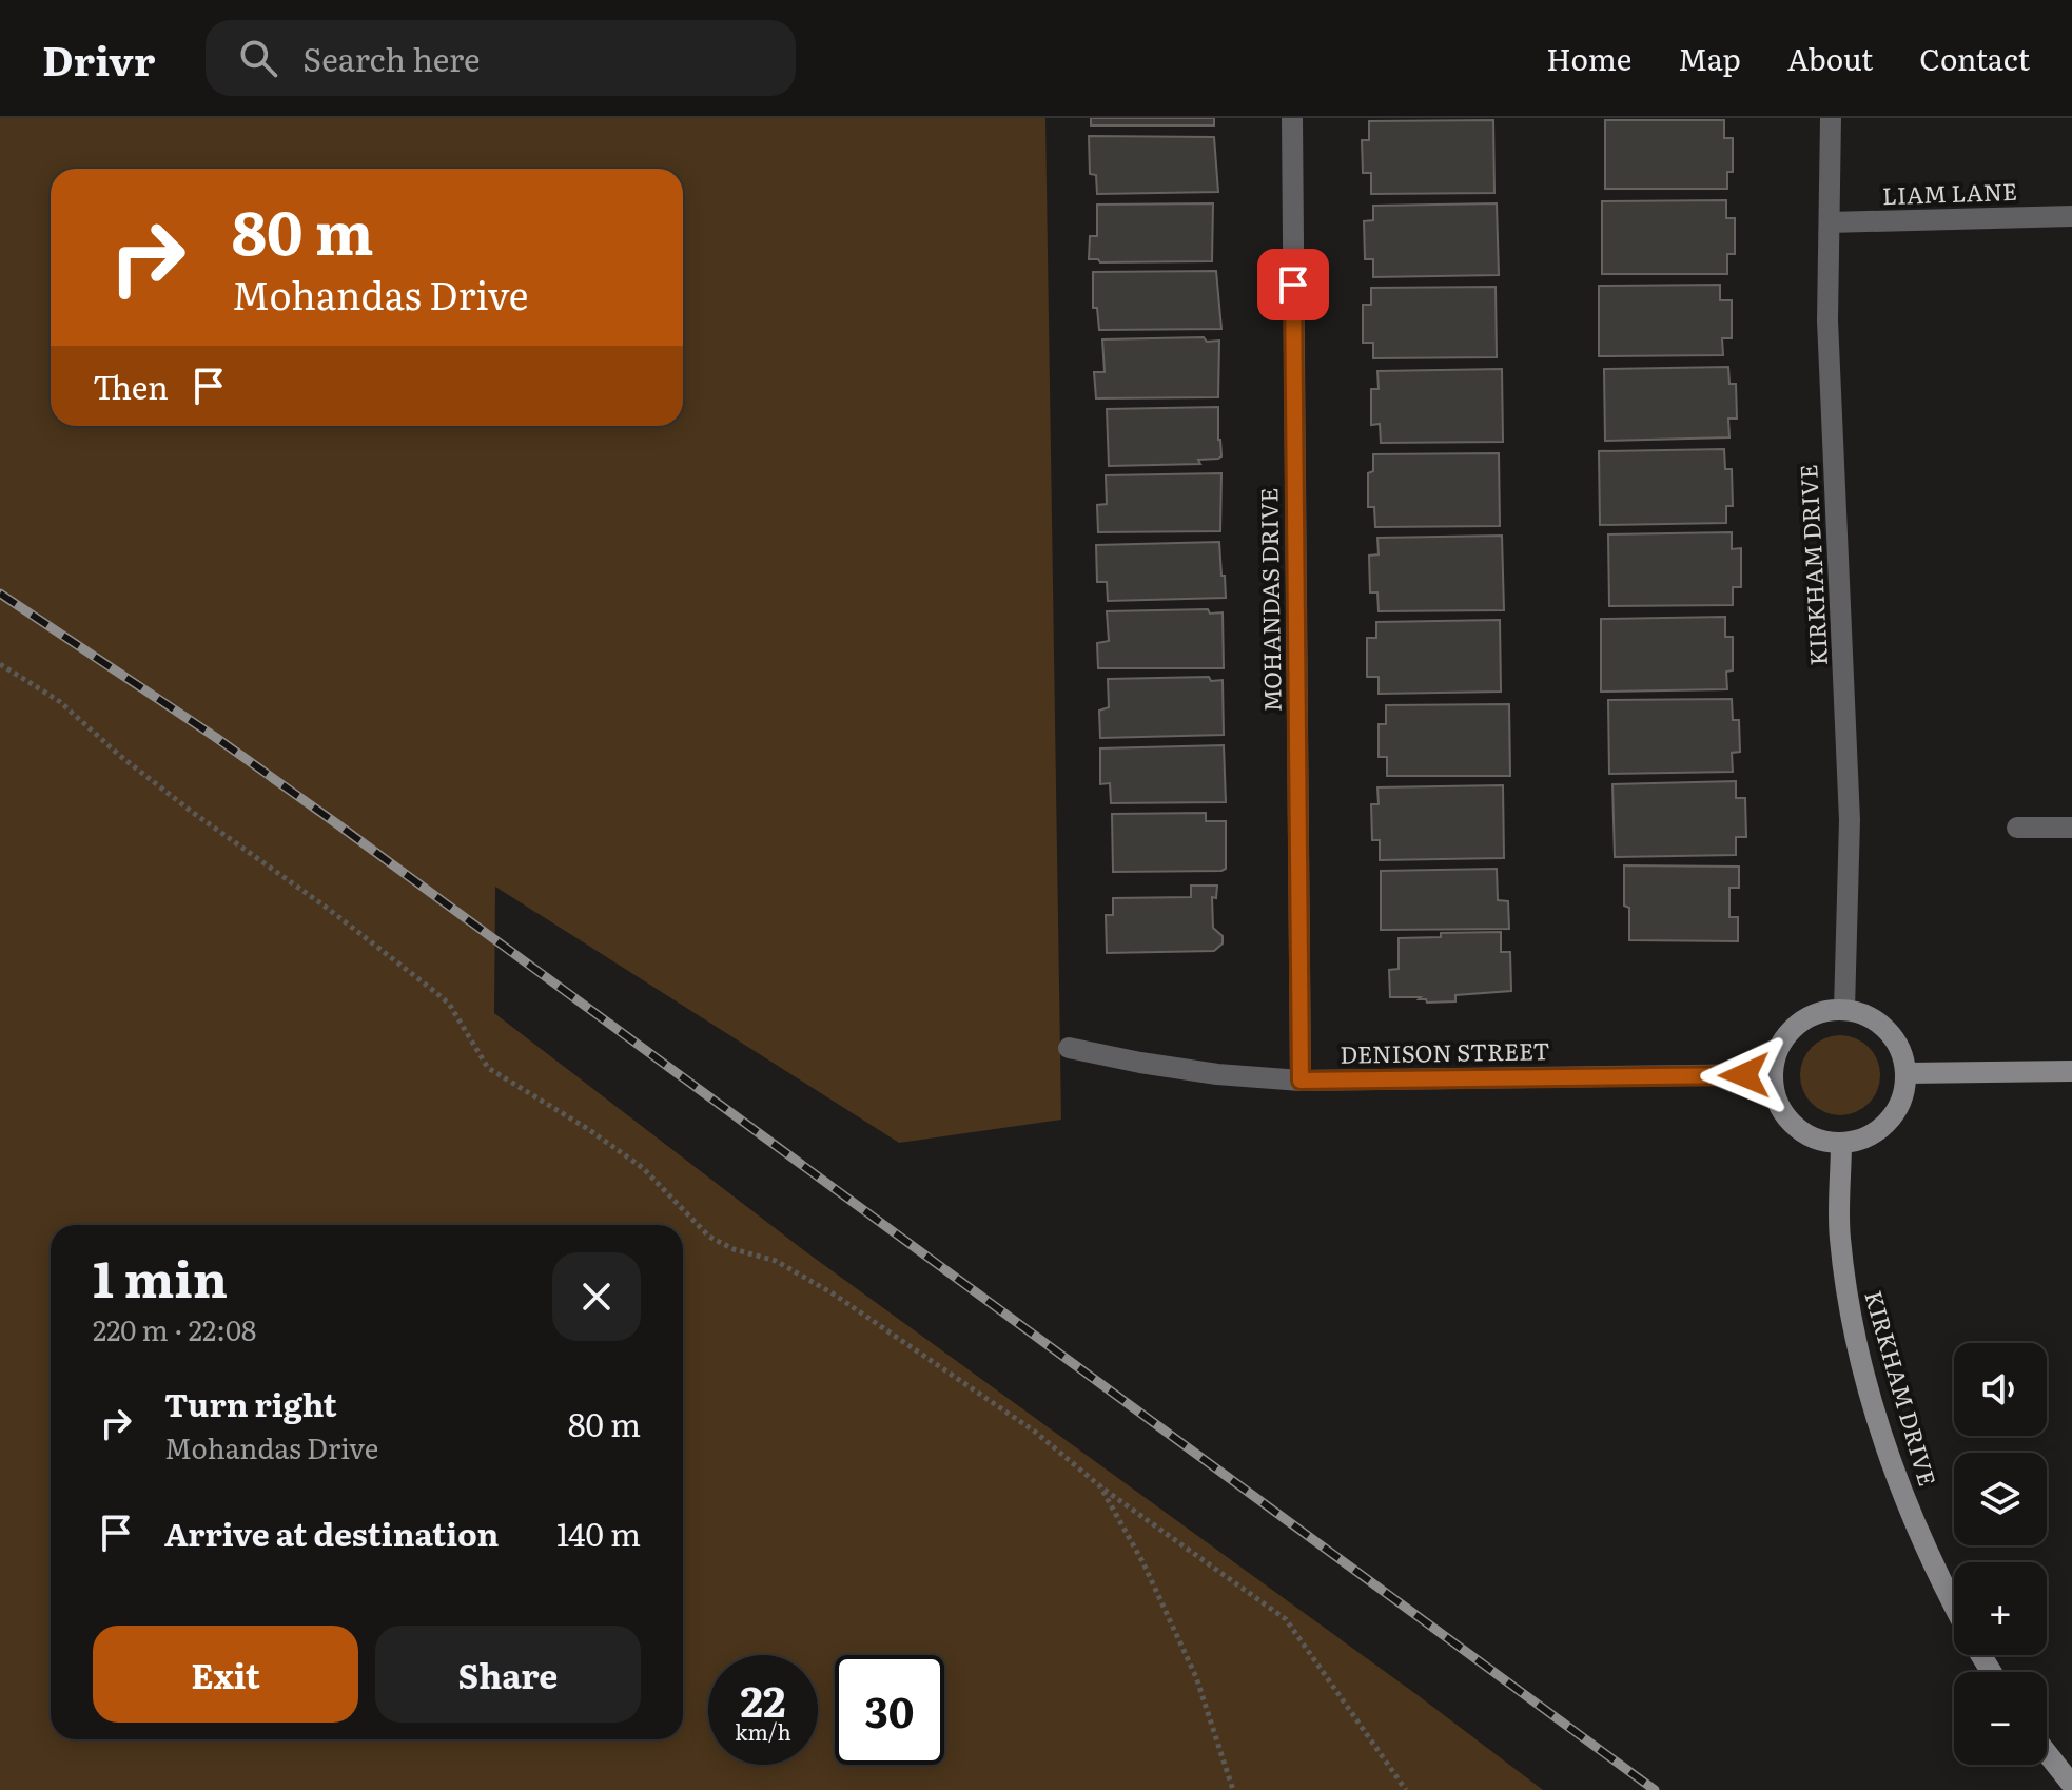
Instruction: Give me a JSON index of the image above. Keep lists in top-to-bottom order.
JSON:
{
  "streets": {
    "street": [
      "LIAM LANE",
      "KIRKHAM DRIVE",
      "MOHANDAS DRIVE",
      "DENISON STREET"
    ]
  },
  "crossings": [
    ["LIAM LANE", "KIRKHAM DRIVE"],
    ["KIRKHAM DRIVE", "DENISON STREET"],
    ["MOHANDAS DRIVE", "DENISON STREET"]
  ],
  "page": {
    "header": "Drivr",
    "search": "Search here",
    "nav": [
      "Home",
      "Map",
      "About",
      "Contact"
    ],
    "turn": ["80 m", "Mohandas Drive"],
    "then": "Then",
    "heading": ["1 min", "220 m · 22:08"],
    "map_buttons": ["+", "−"],
    "list": [
      {
        "name": "Turn right",
        "note": "Mohandas Drive",
        "value": "80 m"
      },
      {
        "name": "Arrive at destination",
        "value": "140 m"
      }
    ],
    "buttons": ["Exit", "Share"],
    "speed": "22 km/h",
    "limit": "30"
  }
}
